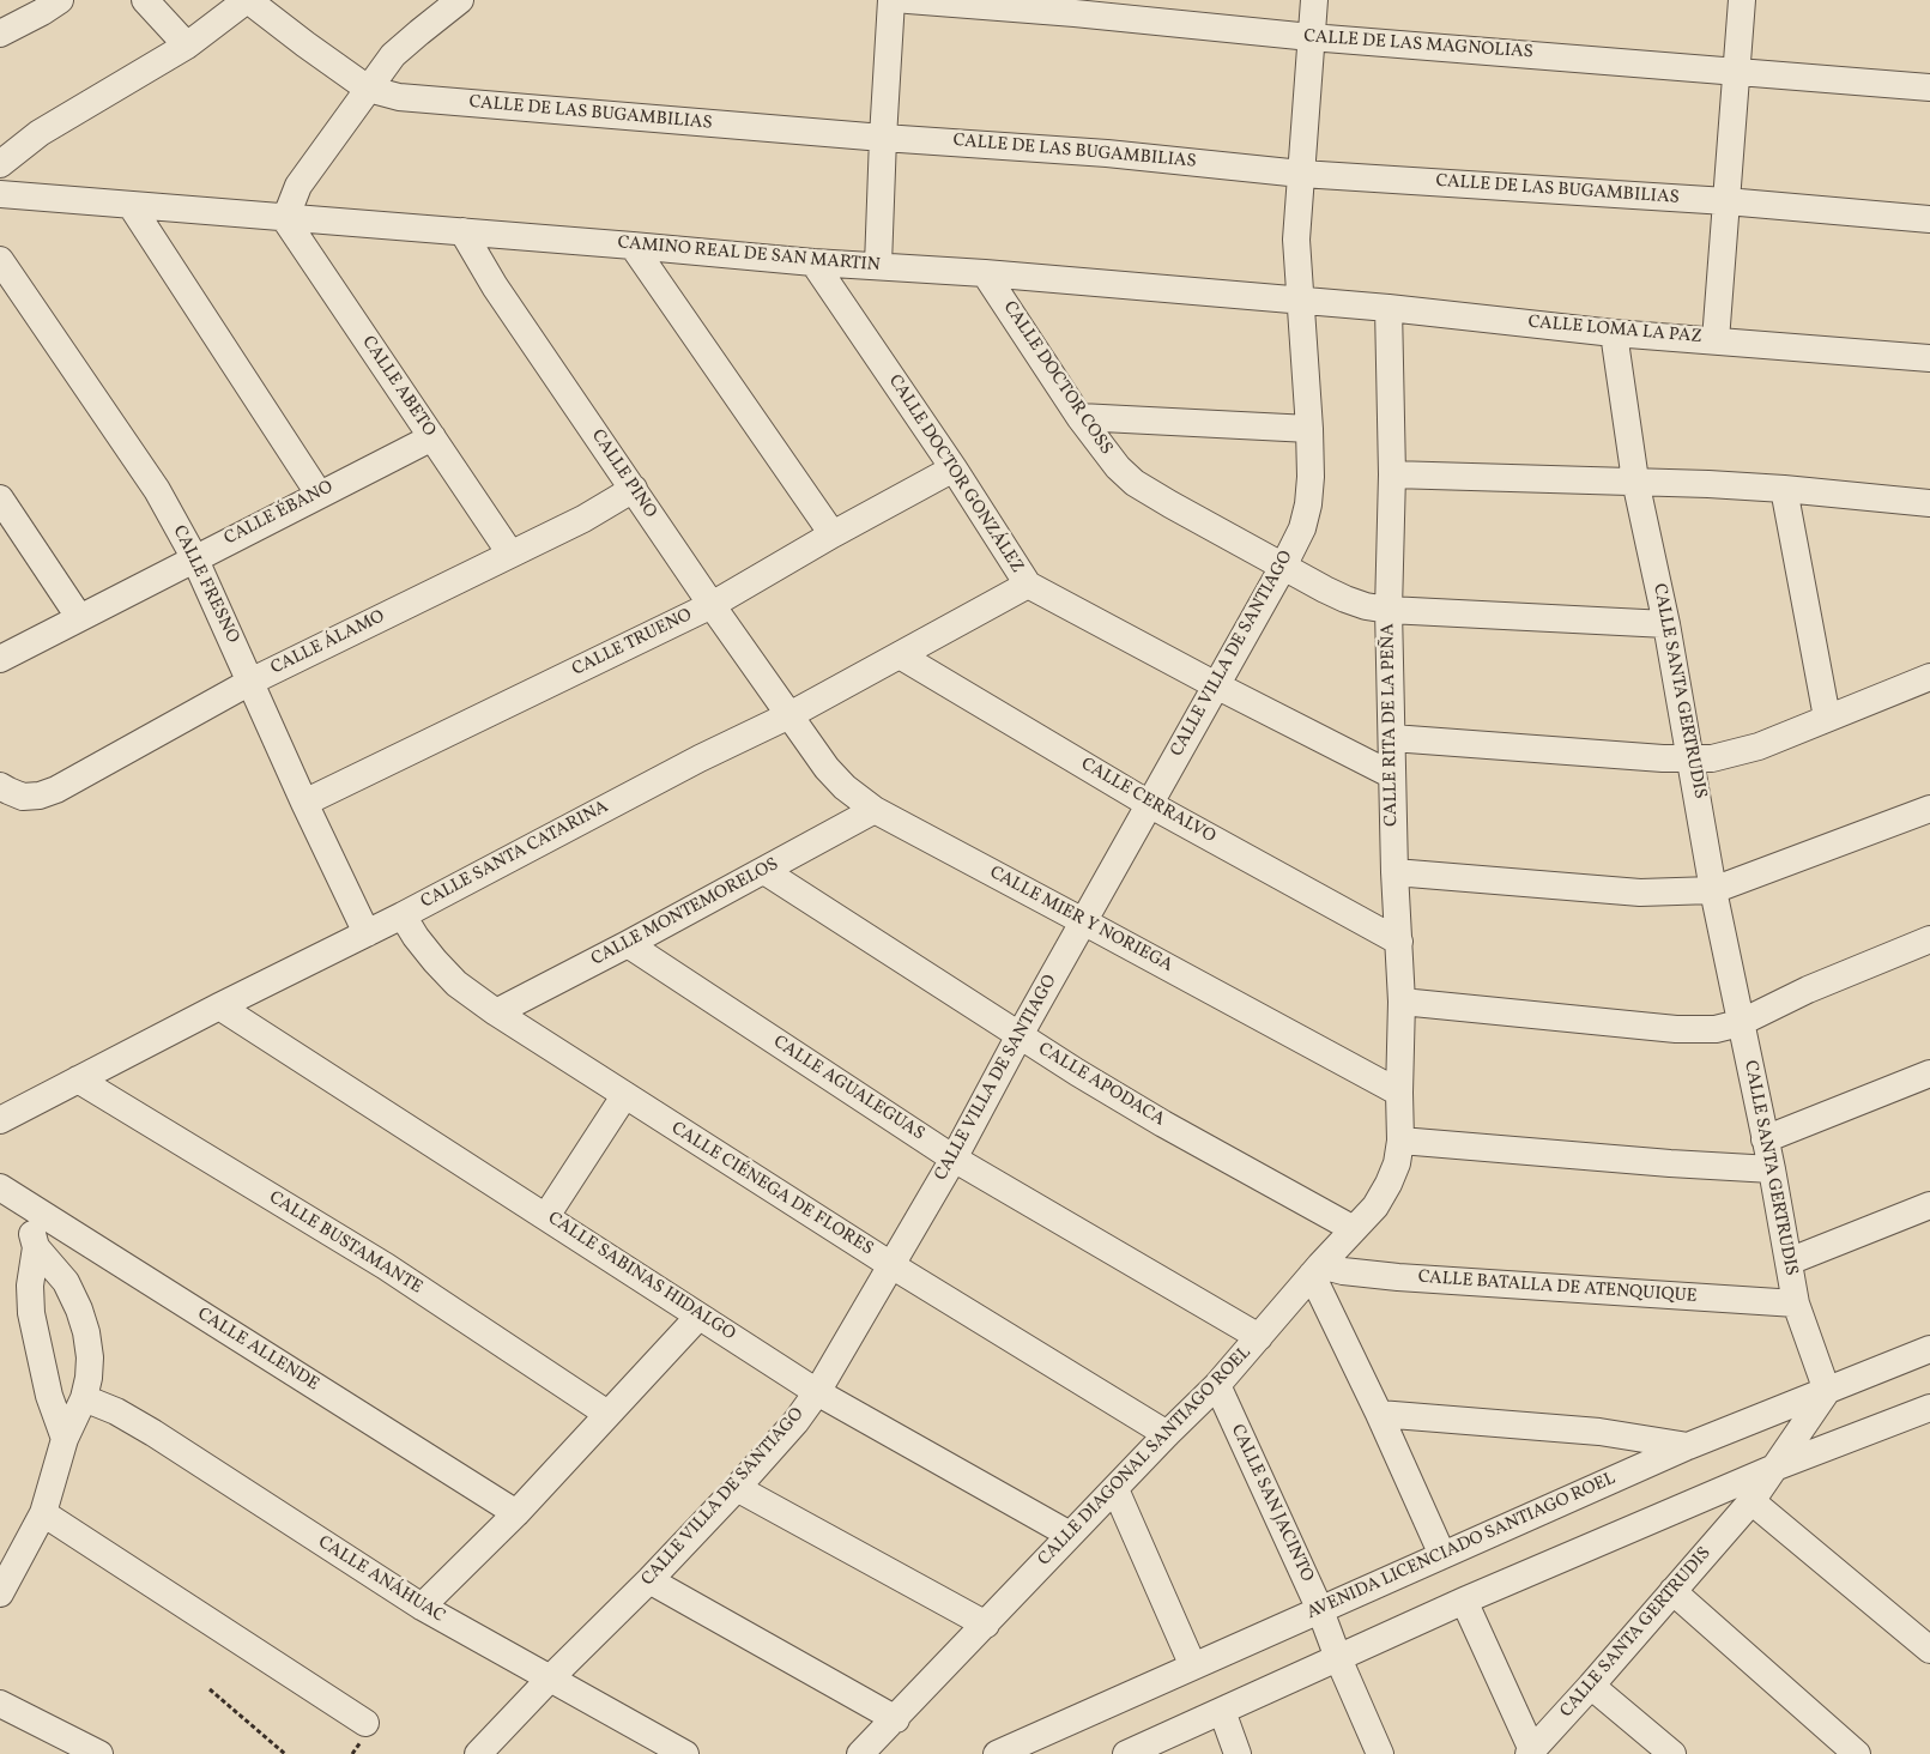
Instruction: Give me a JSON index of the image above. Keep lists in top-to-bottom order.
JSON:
{
  "streets": {
    "street": [
      "CALLE DE LAS MAGNOLIAS",
      "CALLE DE LAS BUGAMBILIAS",
      "CAMINO REAL DE SAN MARTIN",
      "CALLE LOMA LA PAZ",
      "CALLE DOCTOR COSS",
      "CALLE ABETO",
      "CALLE PINO",
      "CALLE DOCTOR GONZÁLEZ",
      "CALLE ÉBANO",
      "CALLE FRESNO",
      "CALLE ÁLAMO",
      "CALLE TRUENO",
      "CALLE VILLA DE SANTIAGO",
      "CALLE SANTA GERTRUDIS",
      "CALLE RITA DE LA PEÑA",
      "CALLE CERRALVO",
      "CALLE SANTA CATARINA",
      "CALLE MONTEMORELOS",
      "CALLE MIER Y NORIEGA",
      "CALLE APODACA",
      "CALLE AGUALEGUAS",
      "CALLE CIÉNEGA DE FLORES",
      "CALLE BUSTAMANTE",
      "CALLE SABINAS HIDALGO",
      "CALLE BATALLA DE ATENQUIQUE",
      "CALLE ALLENDE",
      "CALLE DIAGONAL SANTIAGO ROEL",
      "CALLE SAN JACINTO",
      "AVENIDA LICENCIADO SANTIAGO ROEL",
      "CALLE ANÁHUAC"
    ]
  },
  "crossings": [
    ["CALLE DE LAS MAGNOLIAS", "CALLE VILLA DE SANTIAGO"],
    ["CALLE DE LAS BUGAMBILIAS", "CALLE VILLA DE SANTIAGO"],
    ["CAMINO REAL DE SAN MARTIN", "CALLE LOMA LA PAZ"],
    ["CAMINO REAL DE SAN MARTIN", "CALLE DOCTOR COSS"],
    ["CAMINO REAL DE SAN MARTIN", "CALLE ABETO"],
    ["CAMINO REAL DE SAN MARTIN", "CALLE PINO"],
    ["CAMINO REAL DE SAN MARTIN", "CALLE DOCTOR GONZÁLEZ"],
    ["CAMINO REAL DE SAN MARTIN", "CALLE VILLA DE SANTIAGO"],
    ["CALLE LOMA LA PAZ", "CALLE VILLA DE SANTIAGO"],
    ["CALLE LOMA LA PAZ", "CALLE SANTA GERTRUDIS"],
    ["CALLE LOMA LA PAZ", "CALLE RITA DE LA PEÑA"],
    ["CALLE DOCTOR COSS", "CALLE VILLA DE SANTIAGO"],
    ["CALLE DOCTOR COSS", "CALLE SANTA GERTRUDIS"],
    ["CALLE DOCTOR COSS", "CALLE RITA DE LA PEÑA"],
    ["CALLE ABETO", "CALLE ÉBANO"],
    ["CALLE ABETO", "CALLE ÁLAMO"],
    ["CALLE PINO", "CALLE ÁLAMO"],
    ["CALLE PINO", "CALLE TRUENO"],
    ["CALLE PINO", "CALLE SANTA CATARINA"],
    ["CALLE PINO", "CALLE MIER Y NORIEGA"],
    ["CALLE DOCTOR GONZÁLEZ", "CALLE TRUENO"],
    ["CALLE DOCTOR GONZÁLEZ", "CALLE VILLA DE SANTIAGO"],
    ["CALLE DOCTOR GONZÁLEZ", "CALLE RITA DE LA PEÑA"],
    ["CALLE DOCTOR GONZÁLEZ", "CALLE SANTA CATARINA"],
    ["CALLE ÉBANO", "CALLE FRESNO"],
    ["CALLE FRESNO", "CALLE ÁLAMO"],
    ["CALLE FRESNO", "CALLE TRUENO"],
    ["CALLE FRESNO", "CALLE SANTA CATARINA"],
    ["CALLE VILLA DE SANTIAGO", "CALLE CERRALVO"],
    ["CALLE VILLA DE SANTIAGO", "CALLE MIER Y NORIEGA"],
    ["CALLE VILLA DE SANTIAGO", "CALLE APODACA"],
    ["CALLE VILLA DE SANTIAGO", "CALLE AGUALEGUAS"],
    ["CALLE VILLA DE SANTIAGO", "CALLE CIÉNEGA DE FLORES"],
    ["CALLE VILLA DE SANTIAGO", "CALLE SABINAS HIDALGO"],
    ["CALLE VILLA DE SANTIAGO", "CALLE ANÁHUAC"],
    ["CALLE SANTA GERTRUDIS", "CALLE BATALLA DE ATENQUIQUE"],
    ["CALLE SANTA GERTRUDIS", "AVENIDA LICENCIADO SANTIAGO ROEL"],
    ["CALLE RITA DE LA PEÑA", "CALLE CERRALVO"],
    ["CALLE RITA DE LA PEÑA", "CALLE MIER Y NORIEGA"],
    ["CALLE RITA DE LA PEÑA", "CALLE DIAGONAL SANTIAGO ROEL"],
    ["CALLE CERRALVO", "CALLE SANTA CATARINA"],
    ["CALLE SANTA CATARINA", "CALLE MIER Y NORIEGA"],
    ["CALLE SANTA CATARINA", "CALLE CIÉNEGA DE FLORES"],
    ["CALLE SANTA CATARINA", "CALLE BUSTAMANTE"],
    ["CALLE SANTA CATARINA", "CALLE SABINAS HIDALGO"],
    ["CALLE MONTEMORELOS", "CALLE MIER Y NORIEGA"],
    ["CALLE MONTEMORELOS", "CALLE APODACA"],
    ["CALLE MONTEMORELOS", "CALLE AGUALEGUAS"],
    ["CALLE MONTEMORELOS", "CALLE CIÉNEGA DE FLORES"],
    ["CALLE APODACA", "CALLE DIAGONAL SANTIAGO ROEL"],
    ["CALLE AGUALEGUAS", "CALLE DIAGONAL SANTIAGO ROEL"],
    ["CALLE CIÉNEGA DE FLORES", "CALLE DIAGONAL SANTIAGO ROEL"],
    ["CALLE SABINAS HIDALGO", "CALLE DIAGONAL SANTIAGO ROEL"],
    ["CALLE BATALLA DE ATENQUIQUE", "CALLE DIAGONAL SANTIAGO ROEL"],
    ["CALLE DIAGONAL SANTIAGO ROEL", "CALLE SAN JACINTO"],
    ["CALLE SAN JACINTO", "AVENIDA LICENCIADO SANTIAGO ROEL"]
  ]
}
